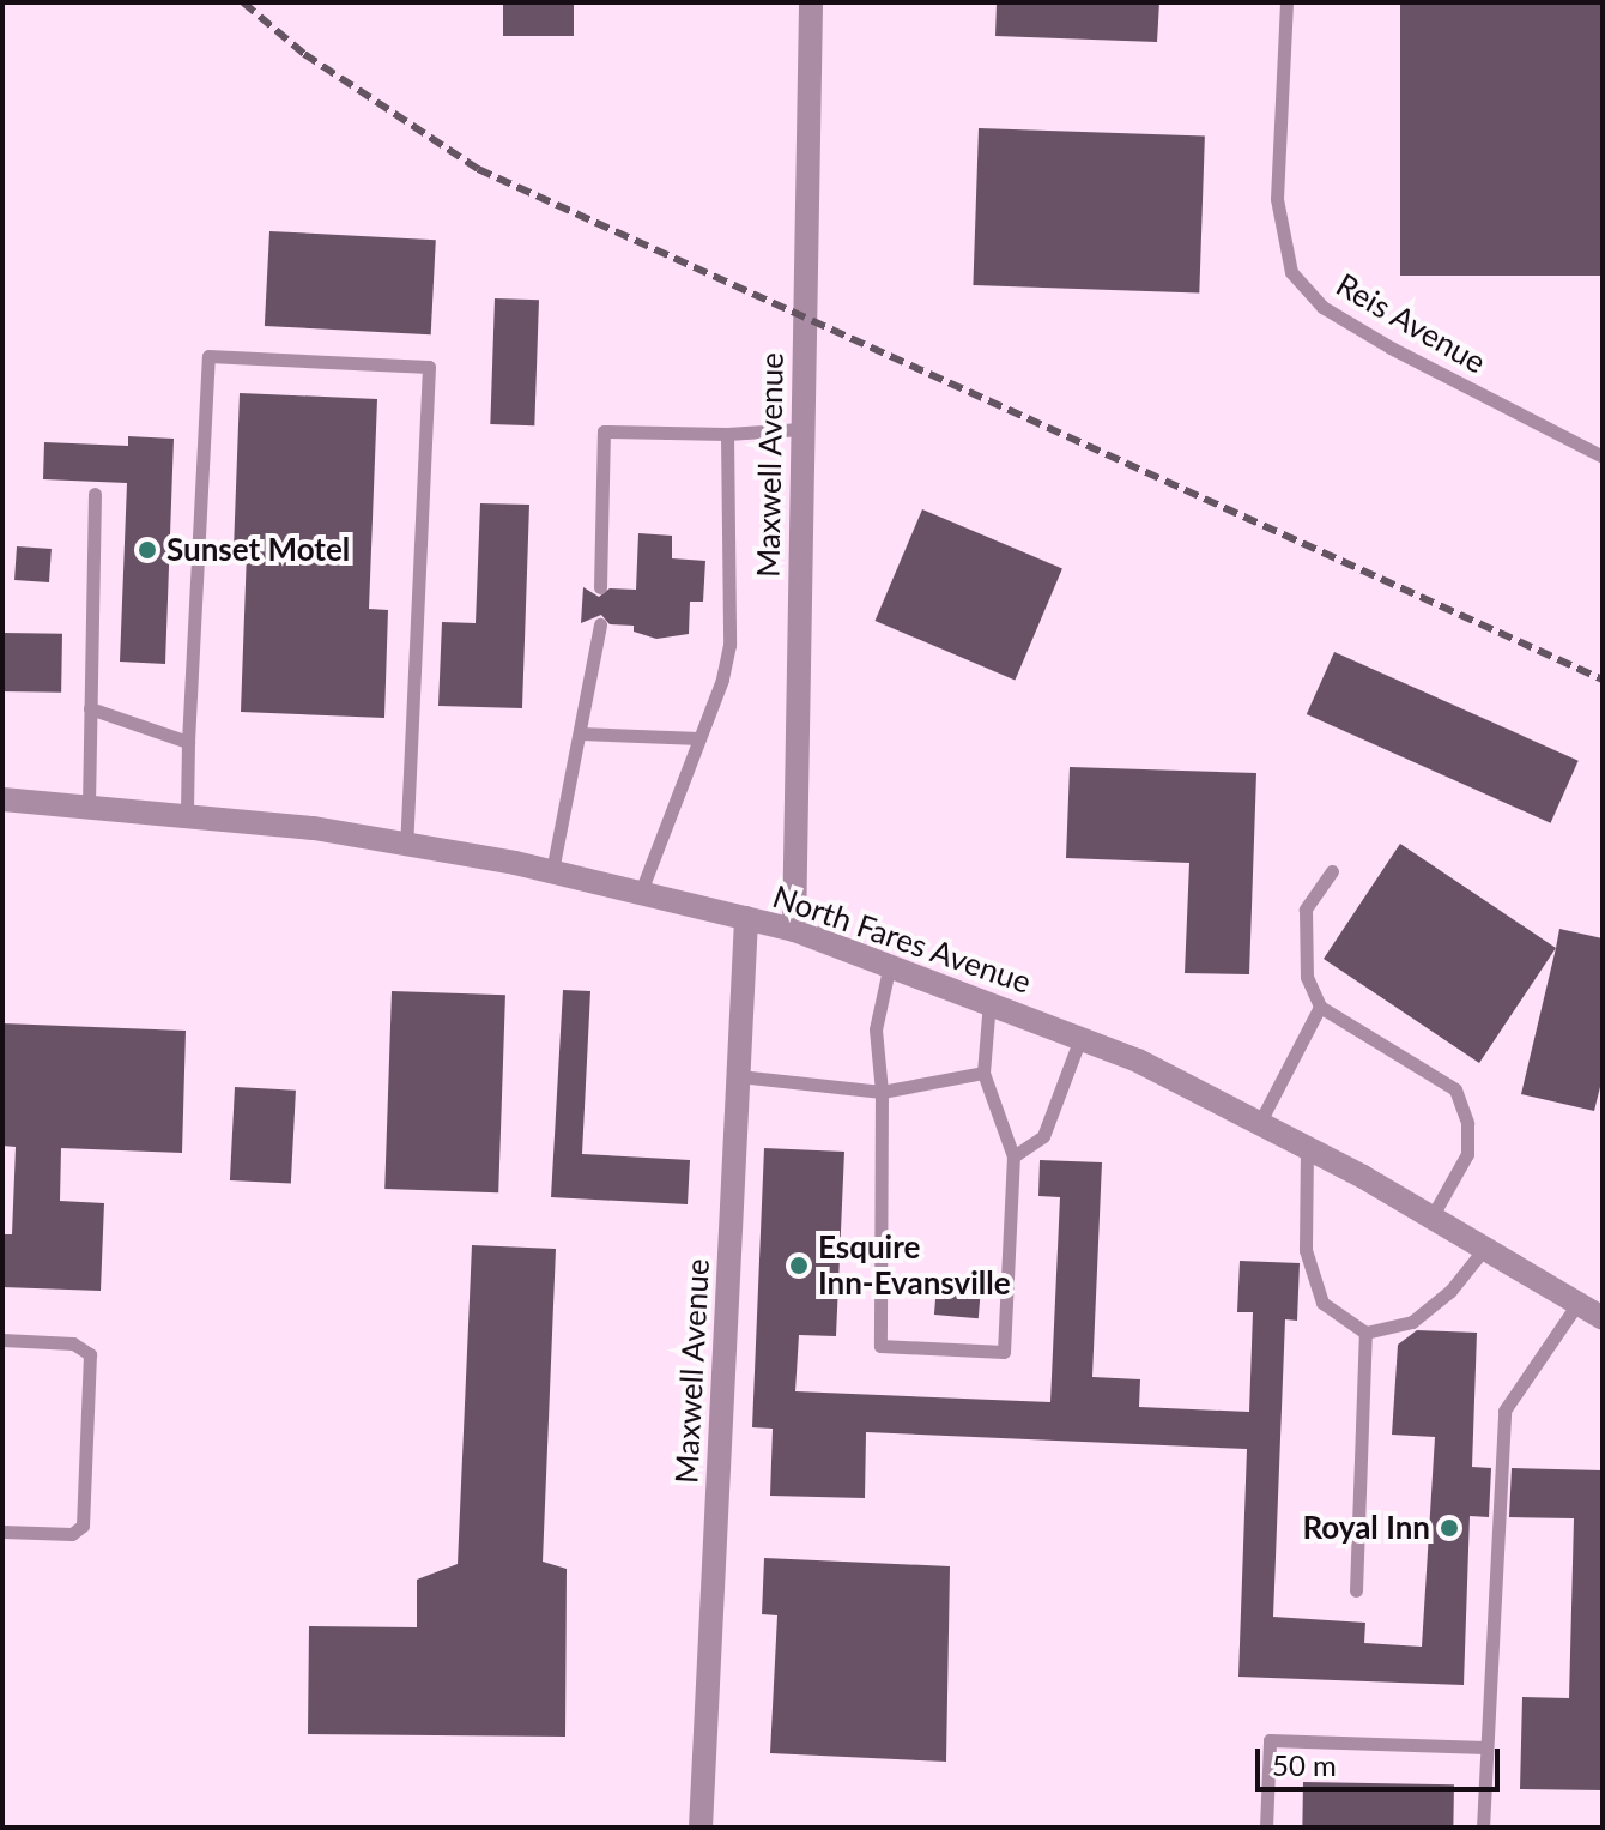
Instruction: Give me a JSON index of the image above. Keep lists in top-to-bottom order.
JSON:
{
  "streets": {
    "street": ["Maxwell Avenue", "North Fares Avenue"],
    "lane": ["Reis Avenue"]
  },
  "crossings": [
    ["Maxwell Avenue", "North Fares Avenue"]
  ],
  "places": ["Sunset Motel", "Esquire Inn-Evansville", "Royal Inn"],
  "scale_bar": "50 m"
}
